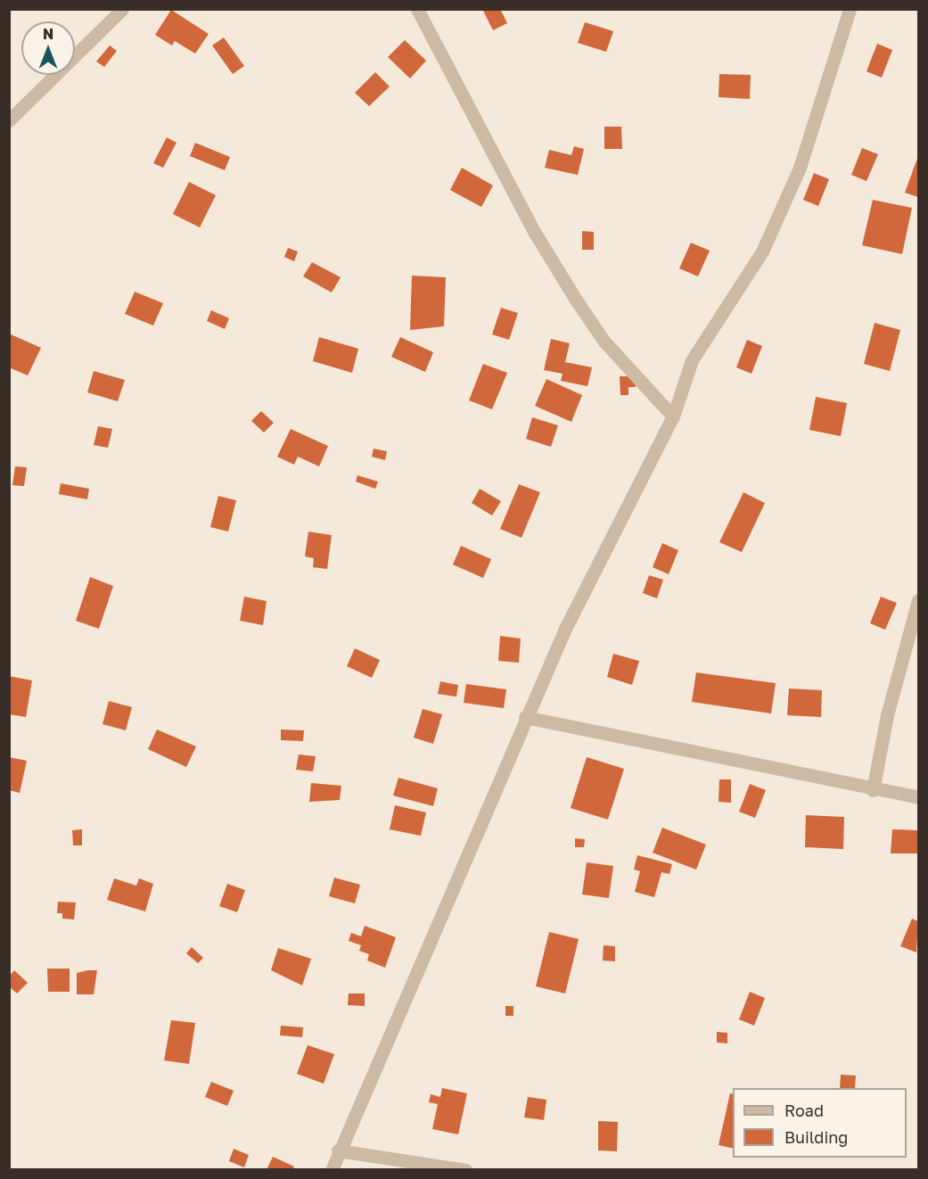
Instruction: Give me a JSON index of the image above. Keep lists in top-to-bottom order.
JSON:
{
  "legend": ["Road", "Building"],
  "north": "top"
}
